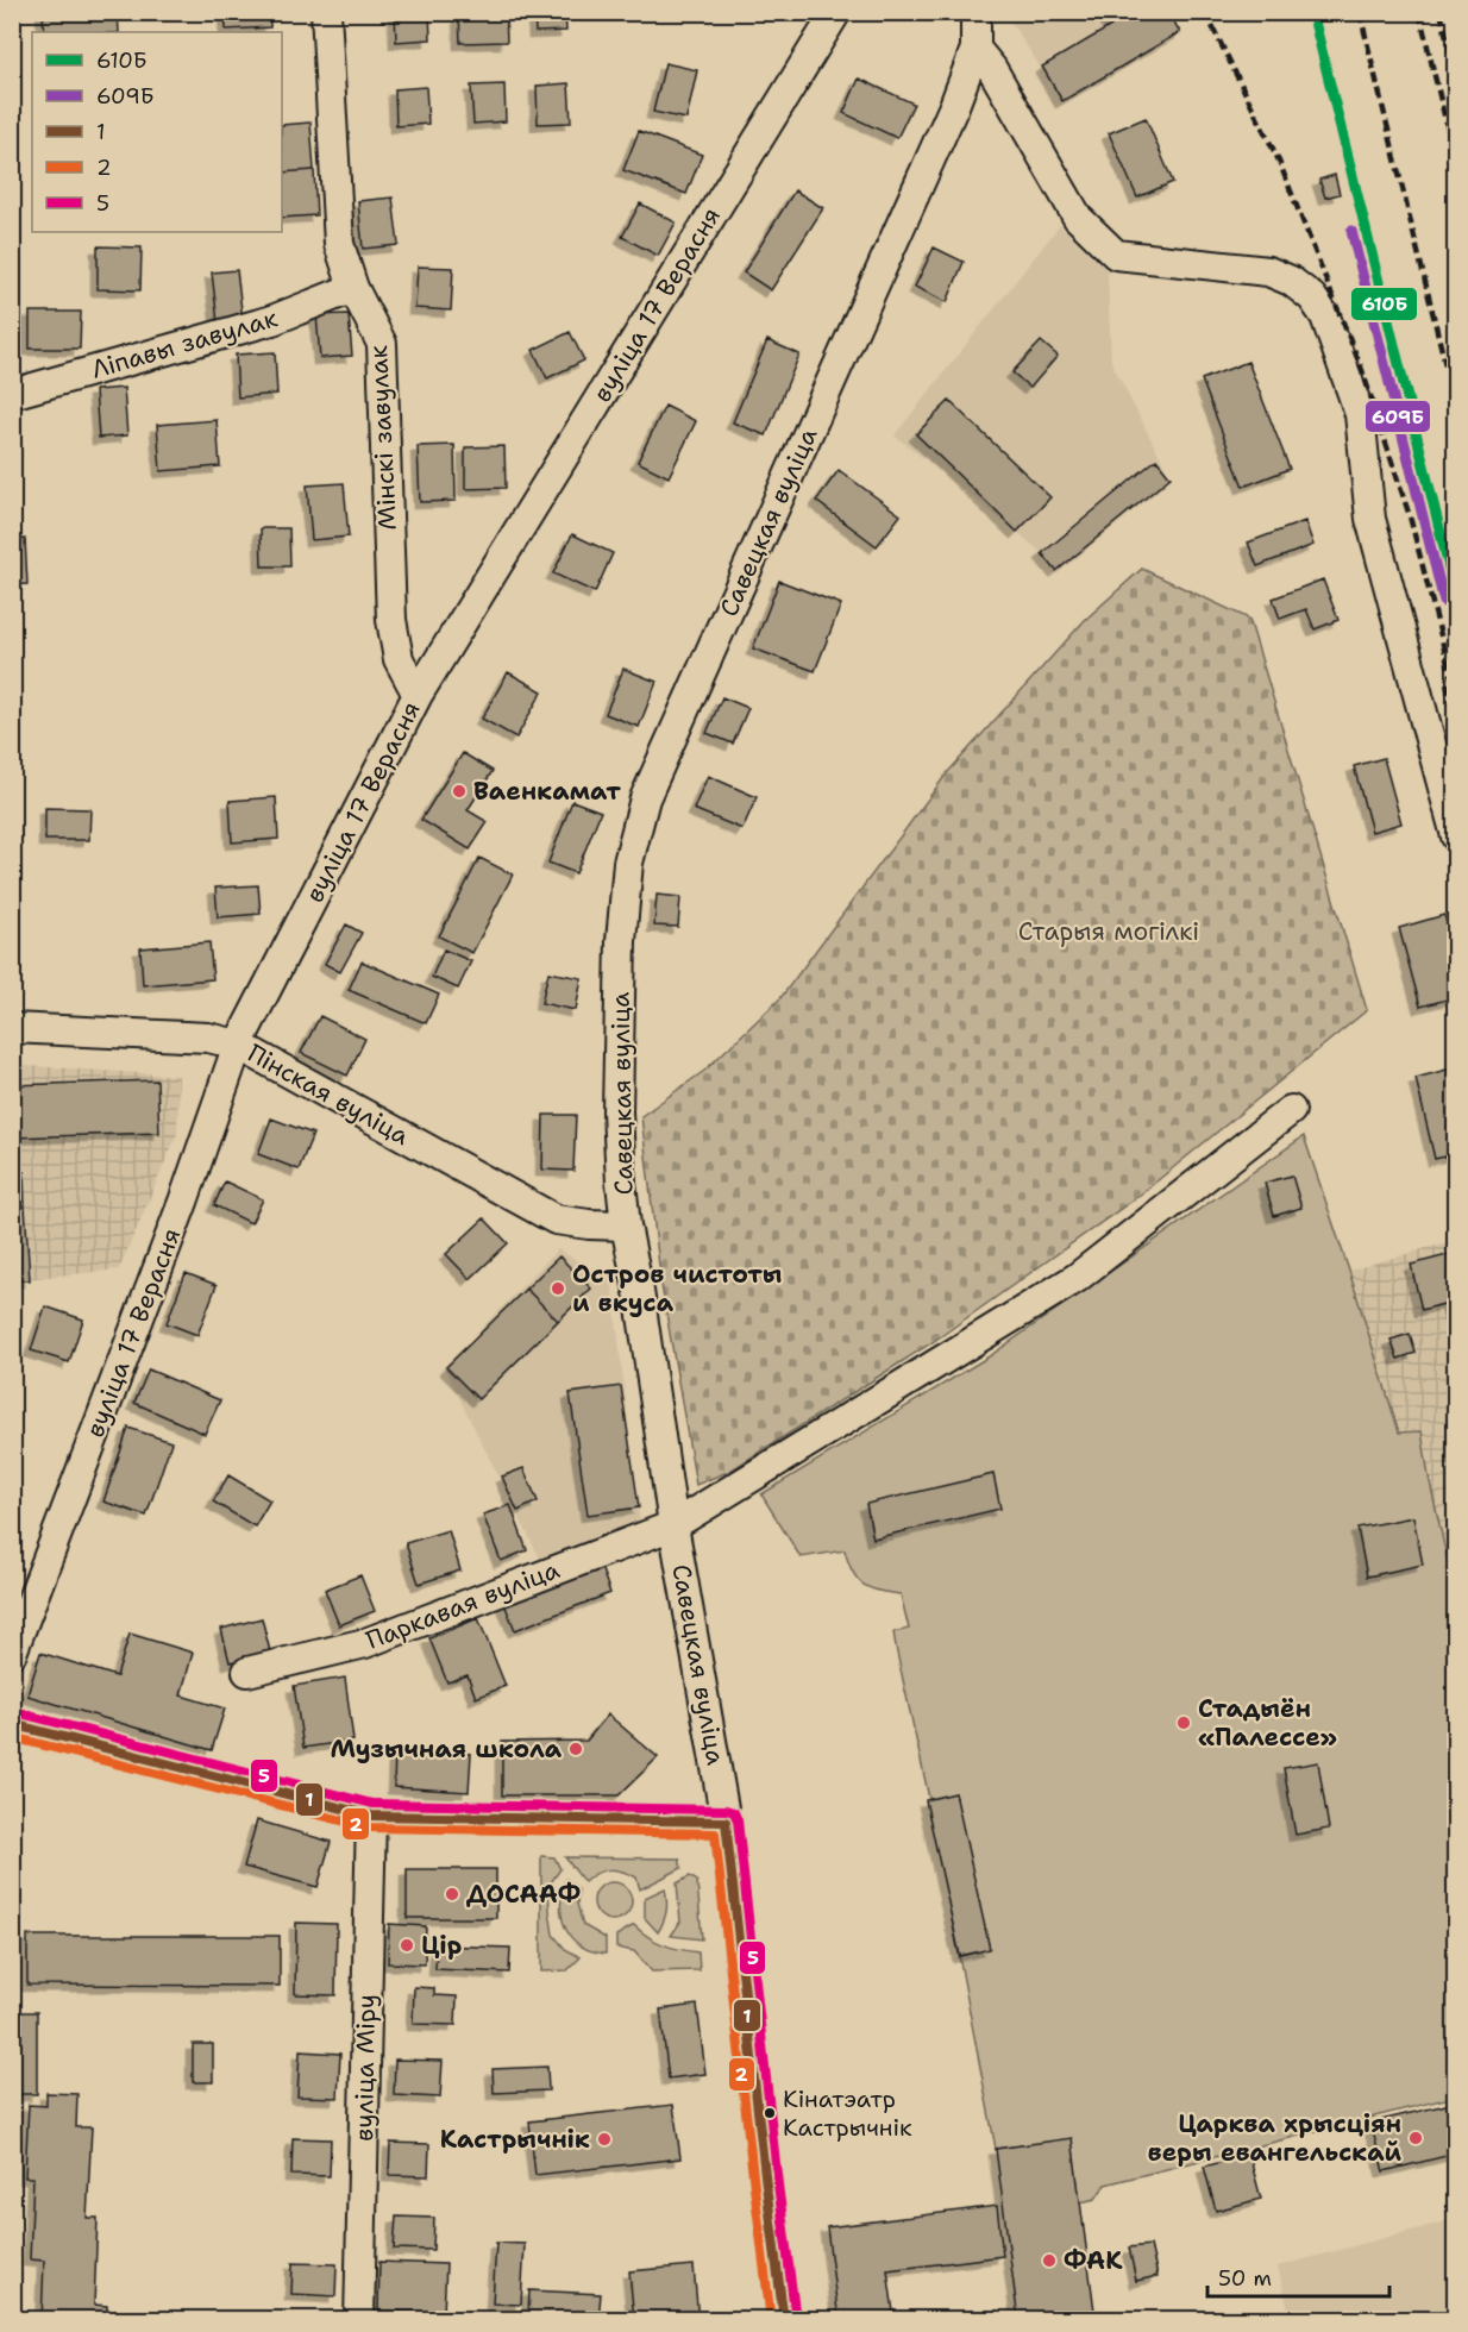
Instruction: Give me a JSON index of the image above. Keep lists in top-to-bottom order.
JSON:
{
  "streets": {
    "street": [
      "вуліца 17 Верасня",
      "Ліпавы завулак",
      "Мінскі завулак",
      "Савецкая вуліца",
      "Пінская вуліца",
      "Паркавая вуліца",
      "вуліца Міру"
    ]
  },
  "crossings": [
    ["вуліца 17 Верасня", "Мінскі завулак"],
    ["вуліца 17 Верасня", "Пінская вуліца"],
    ["Ліпавы завулак", "Мінскі завулак"],
    ["Савецкая вуліца", "Пінская вуліца"],
    ["Савецкая вуліца", "Паркавая вуліца"]
  ],
  "parks": ["Старыя могілкі"],
  "places": [
    "Ваенкамат",
    "Остров чистоты и вкуса",
    "Стадыён «Палессе»",
    "Музычная школа",
    "ДОСААФ",
    "Цір",
    "Кінатэатр Кастрычнік",
    "Царква хрысціян веры евангельскай",
    "Кастрычнік",
    "ФАК"
  ],
  "lines": [
    "transit line 610Б",
    "transit line 609Б",
    "transit line 5",
    "transit line 1",
    "transit line 2"
  ],
  "legend": [
    "610Б",
    "609Б",
    "1",
    "2",
    "5"
  ],
  "scale_bar": "50 m"
}
